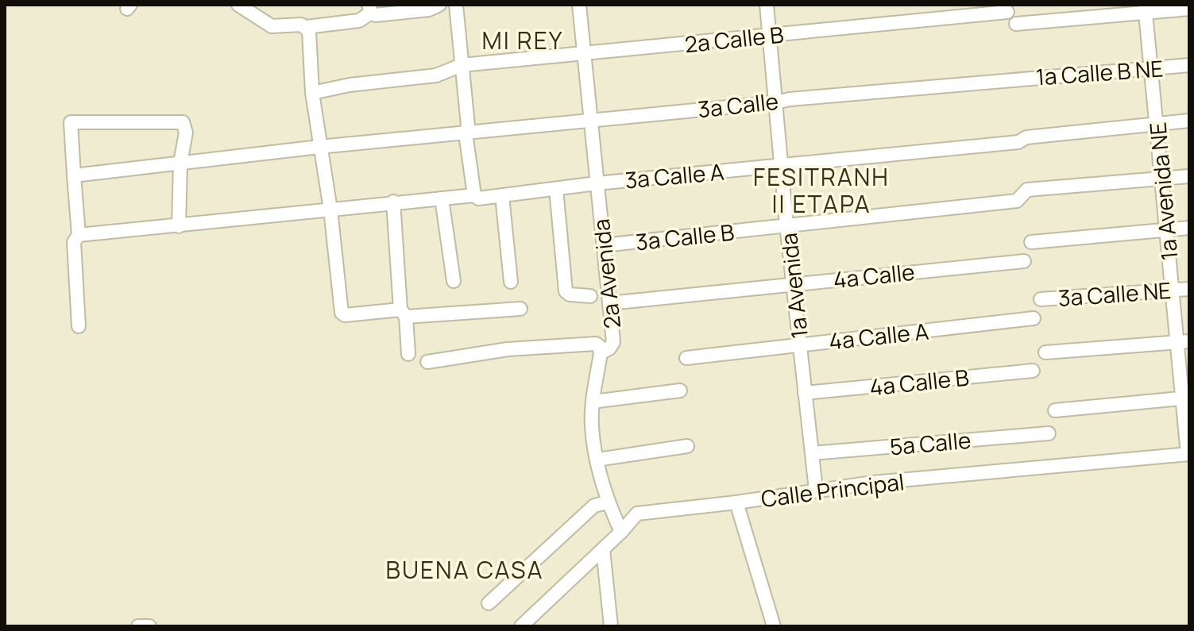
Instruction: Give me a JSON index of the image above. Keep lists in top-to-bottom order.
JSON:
{
  "streets": {
    "street": [
      "2a Calle B",
      "1a Calle B NE",
      "3a Calle",
      "3a Calle A",
      "1a Avenida NE",
      "3a Calle B",
      "2a Avenida",
      "4a Calle",
      "1a Avenida",
      "3a Calle NE",
      "4a Calle A",
      "4a Calle B",
      "5a Calle",
      "Calle Principal"
    ]
  },
  "crossings": [
    ["2a Calle B", "2a Avenida"],
    ["2a Calle B", "1a Avenida"],
    ["1a Calle B NE", "3a Calle"],
    ["1a Calle B NE", "1a Avenida NE"],
    ["3a Calle", "2a Avenida"],
    ["3a Calle", "1a Avenida"],
    ["3a Calle A", "1a Avenida NE"],
    ["3a Calle A", "2a Avenida"],
    ["3a Calle A", "1a Avenida"],
    ["1a Avenida NE", "3a Calle B"],
    ["1a Avenida NE", "3a Calle NE"],
    ["1a Avenida NE", "Calle Principal"],
    ["3a Calle B", "2a Avenida"],
    ["3a Calle B", "1a Avenida"],
    ["2a Avenida", "4a Calle"],
    ["2a Avenida", "Calle Principal"],
    ["4a Calle", "1a Avenida"],
    ["1a Avenida", "4a Calle A"],
    ["1a Avenida", "4a Calle B"],
    ["1a Avenida", "5a Calle"],
    ["1a Avenida", "Calle Principal"]
  ],
  "districts": ["MI REY", "FESITRANH II ETAPA", "BUENA CASA"]
}
